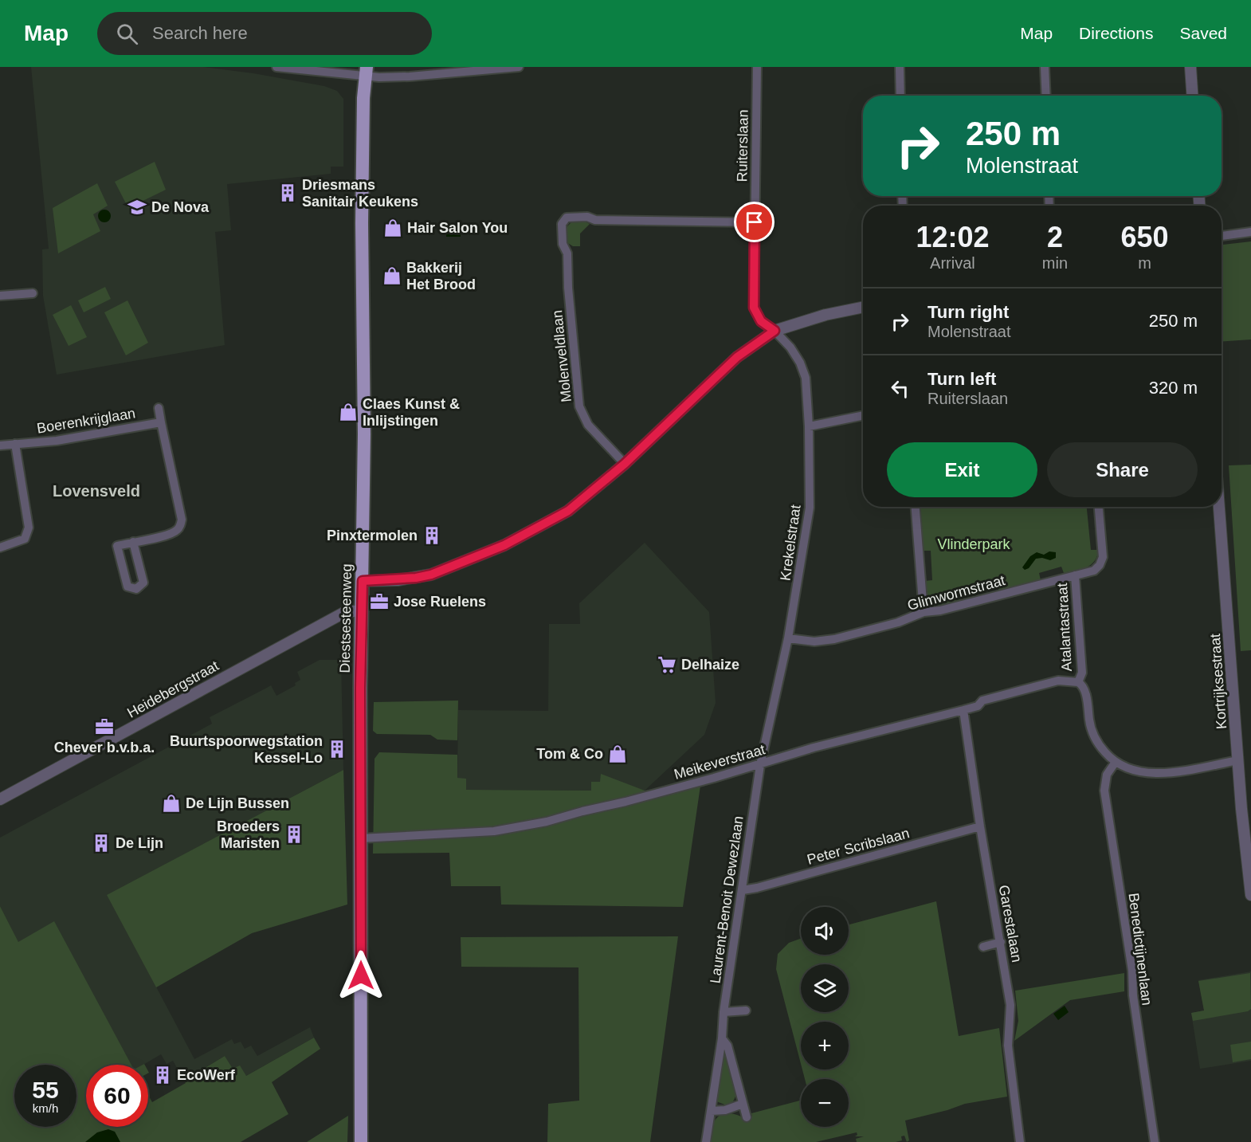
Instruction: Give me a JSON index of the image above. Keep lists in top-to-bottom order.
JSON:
{
  "streets": {
    "main road": ["Diestsesteenweg"],
    "street": [
      "Ruiterslaan",
      "Molenveldlaan",
      "Boerenkrijglaan",
      "Krekelstraat",
      "Glimwormstraat",
      "Atalantastraat",
      "Kortrijksestraat",
      "Heidebergstraat",
      "Meikeverstraat",
      "Peter Scribslaan",
      "Laurent-Benoit Dewezlaan",
      "Garestalaan",
      "Benedictijnenlaan"
    ]
  },
  "crossings": [
    ["Ruiterslaan", "Molenveldlaan"],
    ["Ruiterslaan", "Krekelstraat"],
    ["Krekelstraat", "Glimwormstraat"],
    ["Krekelstraat", "Meikeverstraat"],
    ["Krekelstraat", "Laurent-Benoit Dewezlaan"],
    ["Glimwormstraat", "Atalantastraat"],
    ["Diestsesteenweg", "Heidebergstraat"],
    ["Diestsesteenweg", "Meikeverstraat"],
    ["Atalantastraat", "Meikeverstraat"],
    ["Meikeverstraat", "Laurent-Benoit Dewezlaan"],
    ["Meikeverstraat", "Garestalaan"],
    ["Peter Scribslaan", "Laurent-Benoit Dewezlaan"],
    ["Peter Scribslaan", "Garestalaan"]
  ],
  "districts": ["Lovensveld"],
  "parks": ["Vlinderpark"],
  "places": {
    "building": [
      "Driesmans Sanitair Keukens",
      "Pinxtermolen",
      "Buurtspoorwegstation Kessel-Lo",
      "Broeders Maristen",
      "De Lijn",
      "EcoWerf"
    ],
    "school or university": ["De Nova"],
    "shop": [
      "Hair Salon You",
      "Bakkerij Het Brood",
      "Claes Kunst & Inlijstingen",
      "Tom & Co",
      "De Lijn Bussen"
    ],
    "office": ["Jose Ruelens", "Chever b.v.b.a."],
    "supermarket": ["Delhaize"]
  },
  "page": {
    "header": "Map",
    "search": "Search here",
    "nav": ["Map", "Directions", "Saved"],
    "turn": ["250 m", "Molenstraat"],
    "eta": [
      "12:02",
      "Arrival",
      "2",
      "min",
      "650",
      "m"
    ],
    "list": [
      {
        "name": "Turn right",
        "note": "Molenstraat",
        "value": "250 m"
      },
      {
        "name": "Turn left",
        "note": "Ruiterslaan",
        "value": "320 m"
      }
    ],
    "buttons": ["Exit", "Share"],
    "map_buttons": ["+", "−"],
    "speed": "55 km/h",
    "limit": "60"
  }
}
